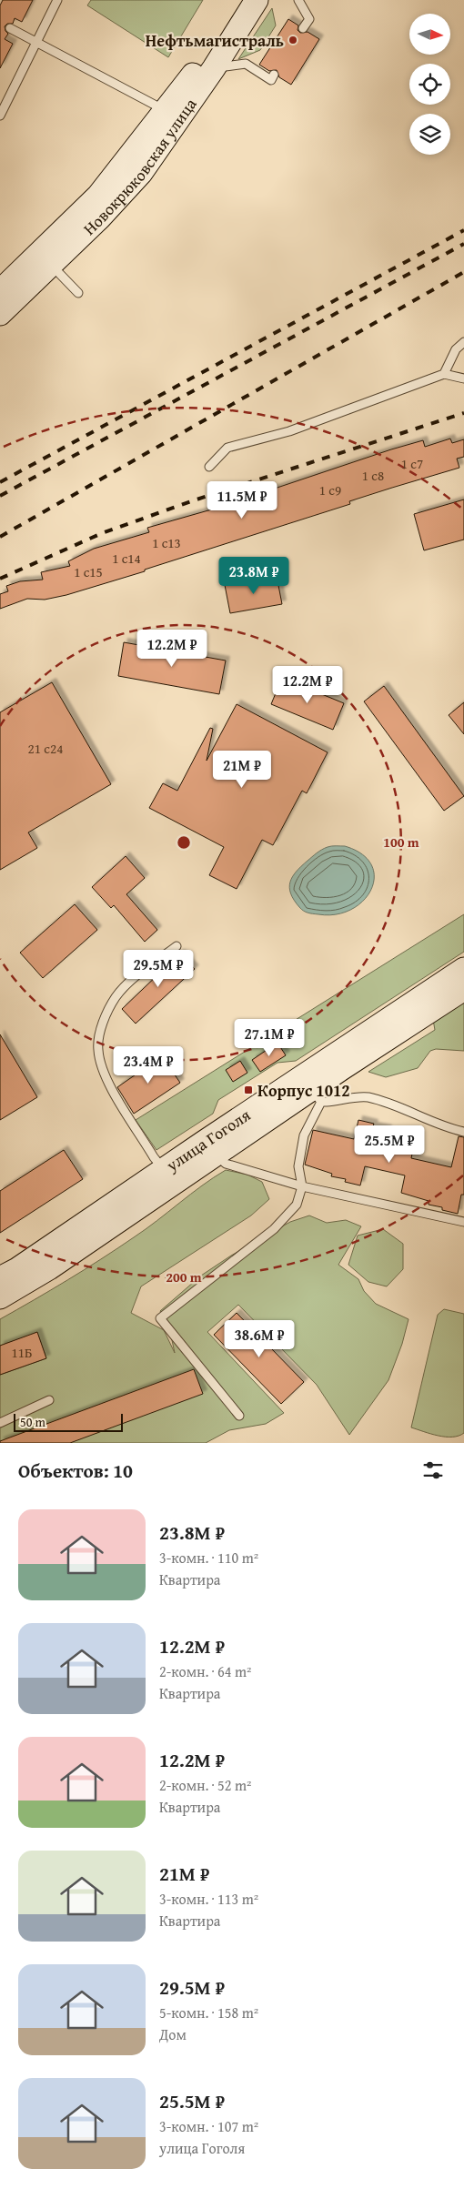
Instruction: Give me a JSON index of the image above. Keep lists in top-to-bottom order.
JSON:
{
  "streets": {
    "street": ["Новокрюковская улица", "улица Гоголя"]
  },
  "places": {
    "other": ["Нефтьмагистраль"],
    "transit": ["Корпус 1012"]
  },
  "house_numbers": [
    "1 с7",
    "1 с8",
    "1 с9",
    "1 с13",
    "1 с14",
    "1 с15",
    "21 с24",
    "11Б"
  ],
  "scale_bar": "50 m",
  "north": "right",
  "page": {
    "price": [
      "11.5M ₽",
      "23.8M ₽",
      "12.2M ₽",
      "12.2M ₽",
      "21M ₽",
      "29.5M ₽",
      "27.1M ₽",
      "23.4M ₽",
      "25.5M ₽",
      "38.6M ₽"
    ],
    "scale": "50 m",
    "heading": "Объектов: 10",
    "list": [
      {
        "name": "23.8M ₽",
        "note": "3-комн. · 110 m² · Квартира"
      },
      {
        "name": "12.2M ₽",
        "note": "2-комн. · 64 m² · Квартира"
      },
      {
        "name": "12.2M ₽",
        "note": "2-комн. · 52 m² · Квартира"
      },
      {
        "name": "21M ₽",
        "note": "3-комн. · 113 m² · Квартира"
      },
      {
        "name": "29.5M ₽",
        "note": "5-комн. · 158 m² · Дом"
      },
      {
        "name": "25.5M ₽",
        "note": "3-комн. · 107 m² · улица Гоголя"
      }
    ]
  },
  "rings": ["100 m", "200 m"]
}
